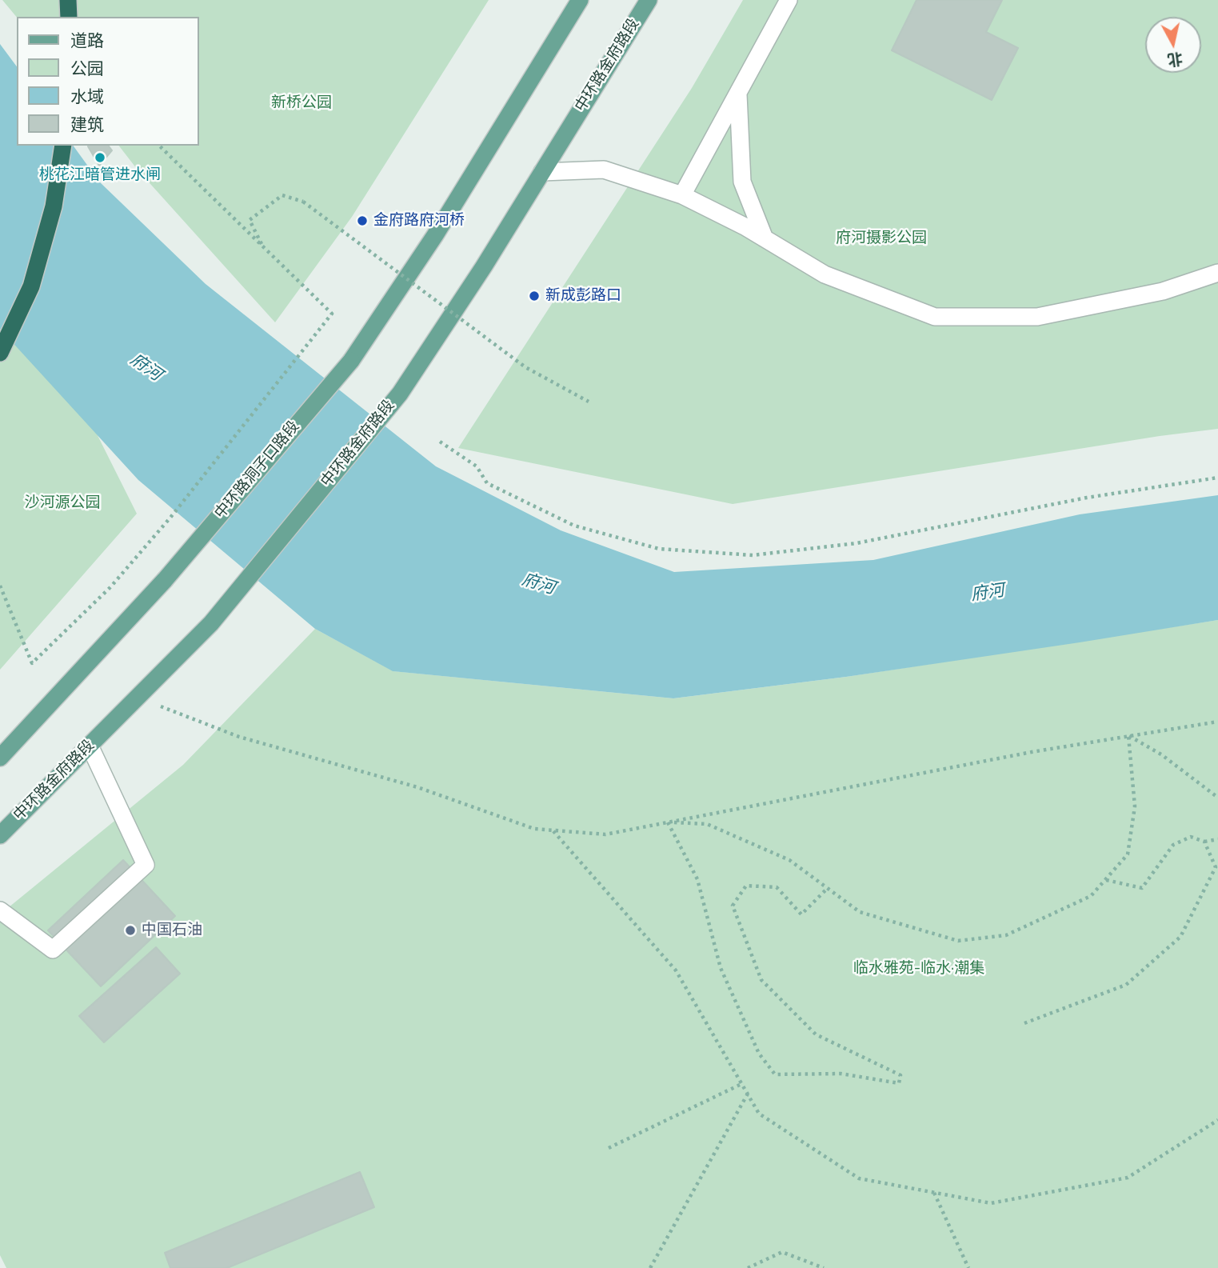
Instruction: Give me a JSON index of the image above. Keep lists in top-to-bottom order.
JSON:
{
  "streets": {
    "main road": ["中环路金府路段", "中环路洞子口路段"]
  },
  "water": ["府河"],
  "parks": [
    "新桥公园",
    "府河摄影公园",
    "沙河源公园",
    "临水雅苑-临水·潮集"
  ],
  "places": [
    "桃花江暗管进水闸",
    "金府路府河桥",
    "新成彭路口",
    "中国石油"
  ],
  "legend": [
    "道路",
    "公园",
    "水域",
    "建筑"
  ],
  "north": "bottom"
}
